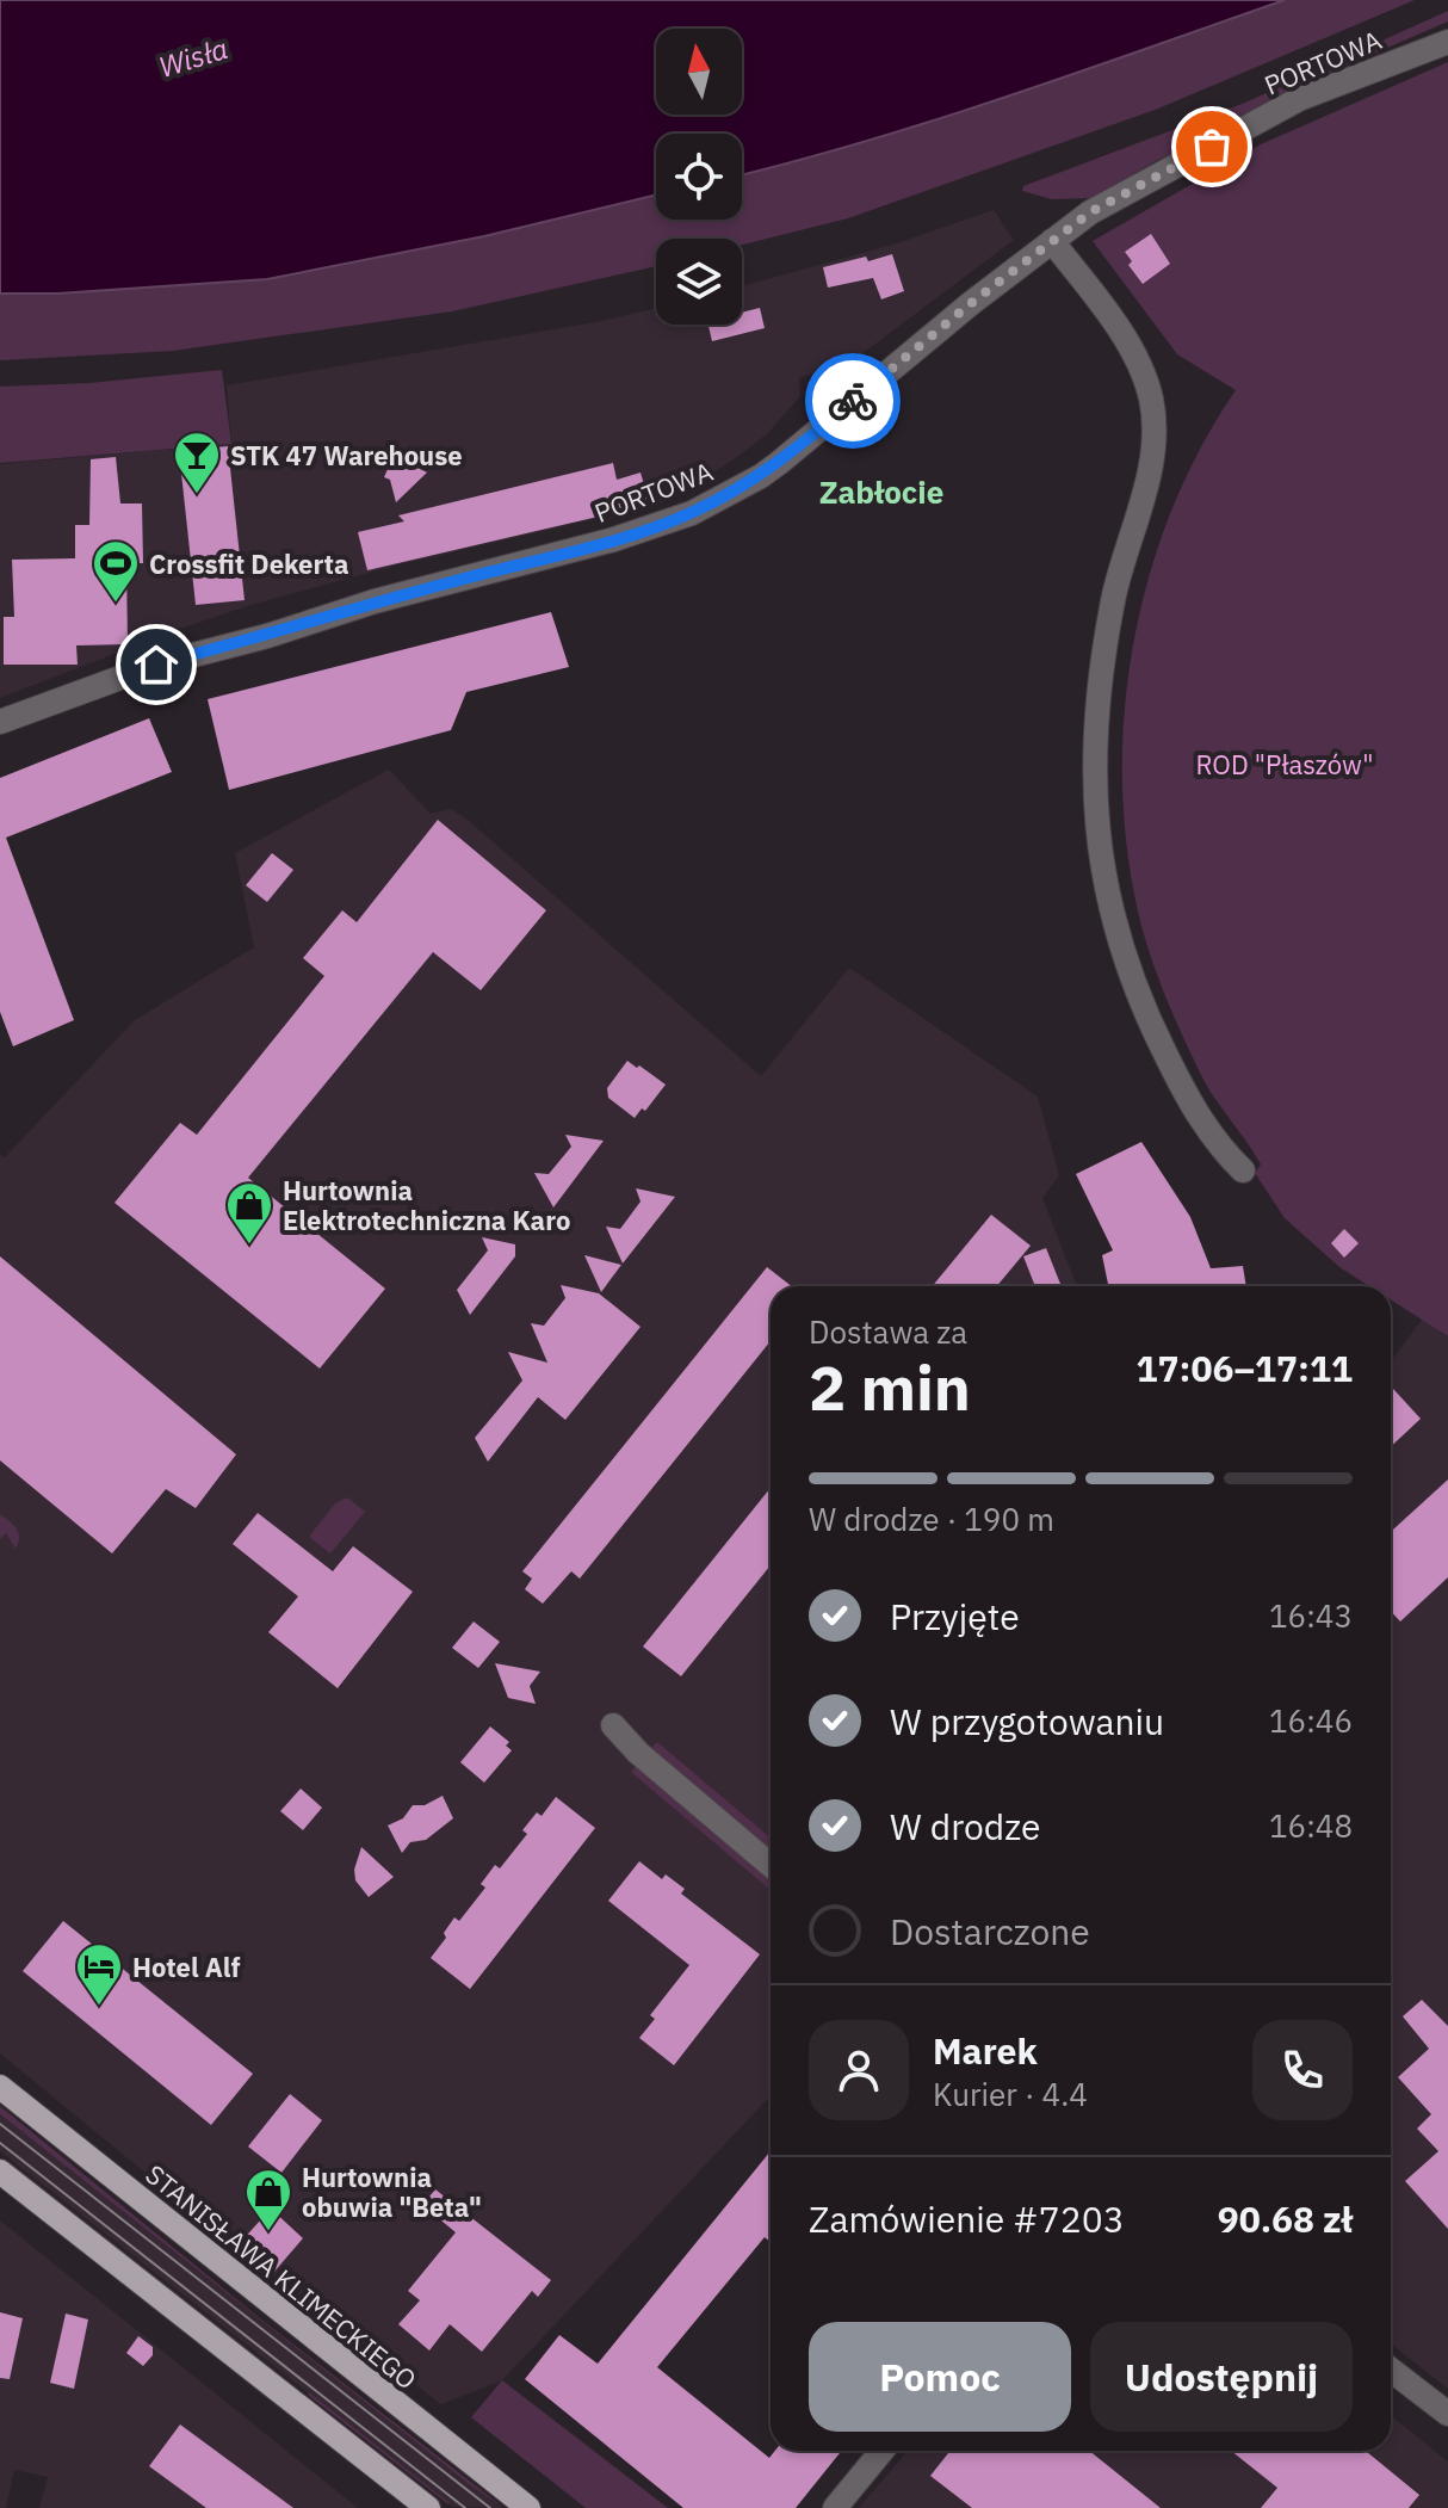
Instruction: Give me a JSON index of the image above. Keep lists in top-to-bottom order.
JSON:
{
  "streets": {
    "main road": ["STANISŁAWA KLIMECKIEGO"],
    "street": ["PORTOWA"]
  },
  "districts": ["Zabłocie"],
  "water": ["Wisła"],
  "parks": ["ROD \"Płaszów\""],
  "places": {
    "bar": ["STK 47 Warehouse"],
    "sports": ["Crossfit Dekerta"],
    "shop": ["Hurtownia Elektrotechniczna Karo", "Hurtownia obuwia \"Beta\""],
    "hotel": ["Hotel Alf"]
  },
  "north": "top",
  "page": {
    "heading": ["2 min", "Dostawa za", "17:06–17:11"],
    "panel": [
      "Marek",
      "Kurier · 4.4",
      "Zamówienie #7203",
      "90.68 zł"
    ],
    "bar": "W drodze · 190 m",
    "list": [
      ["Przyjęte", "16:43"],
      ["W przygotowaniu", "16:46"],
      ["W drodze", "16:48"],
      "Dostarczone"
    ],
    "buttons": ["Pomoc", "Udostępnij"]
  }
}
